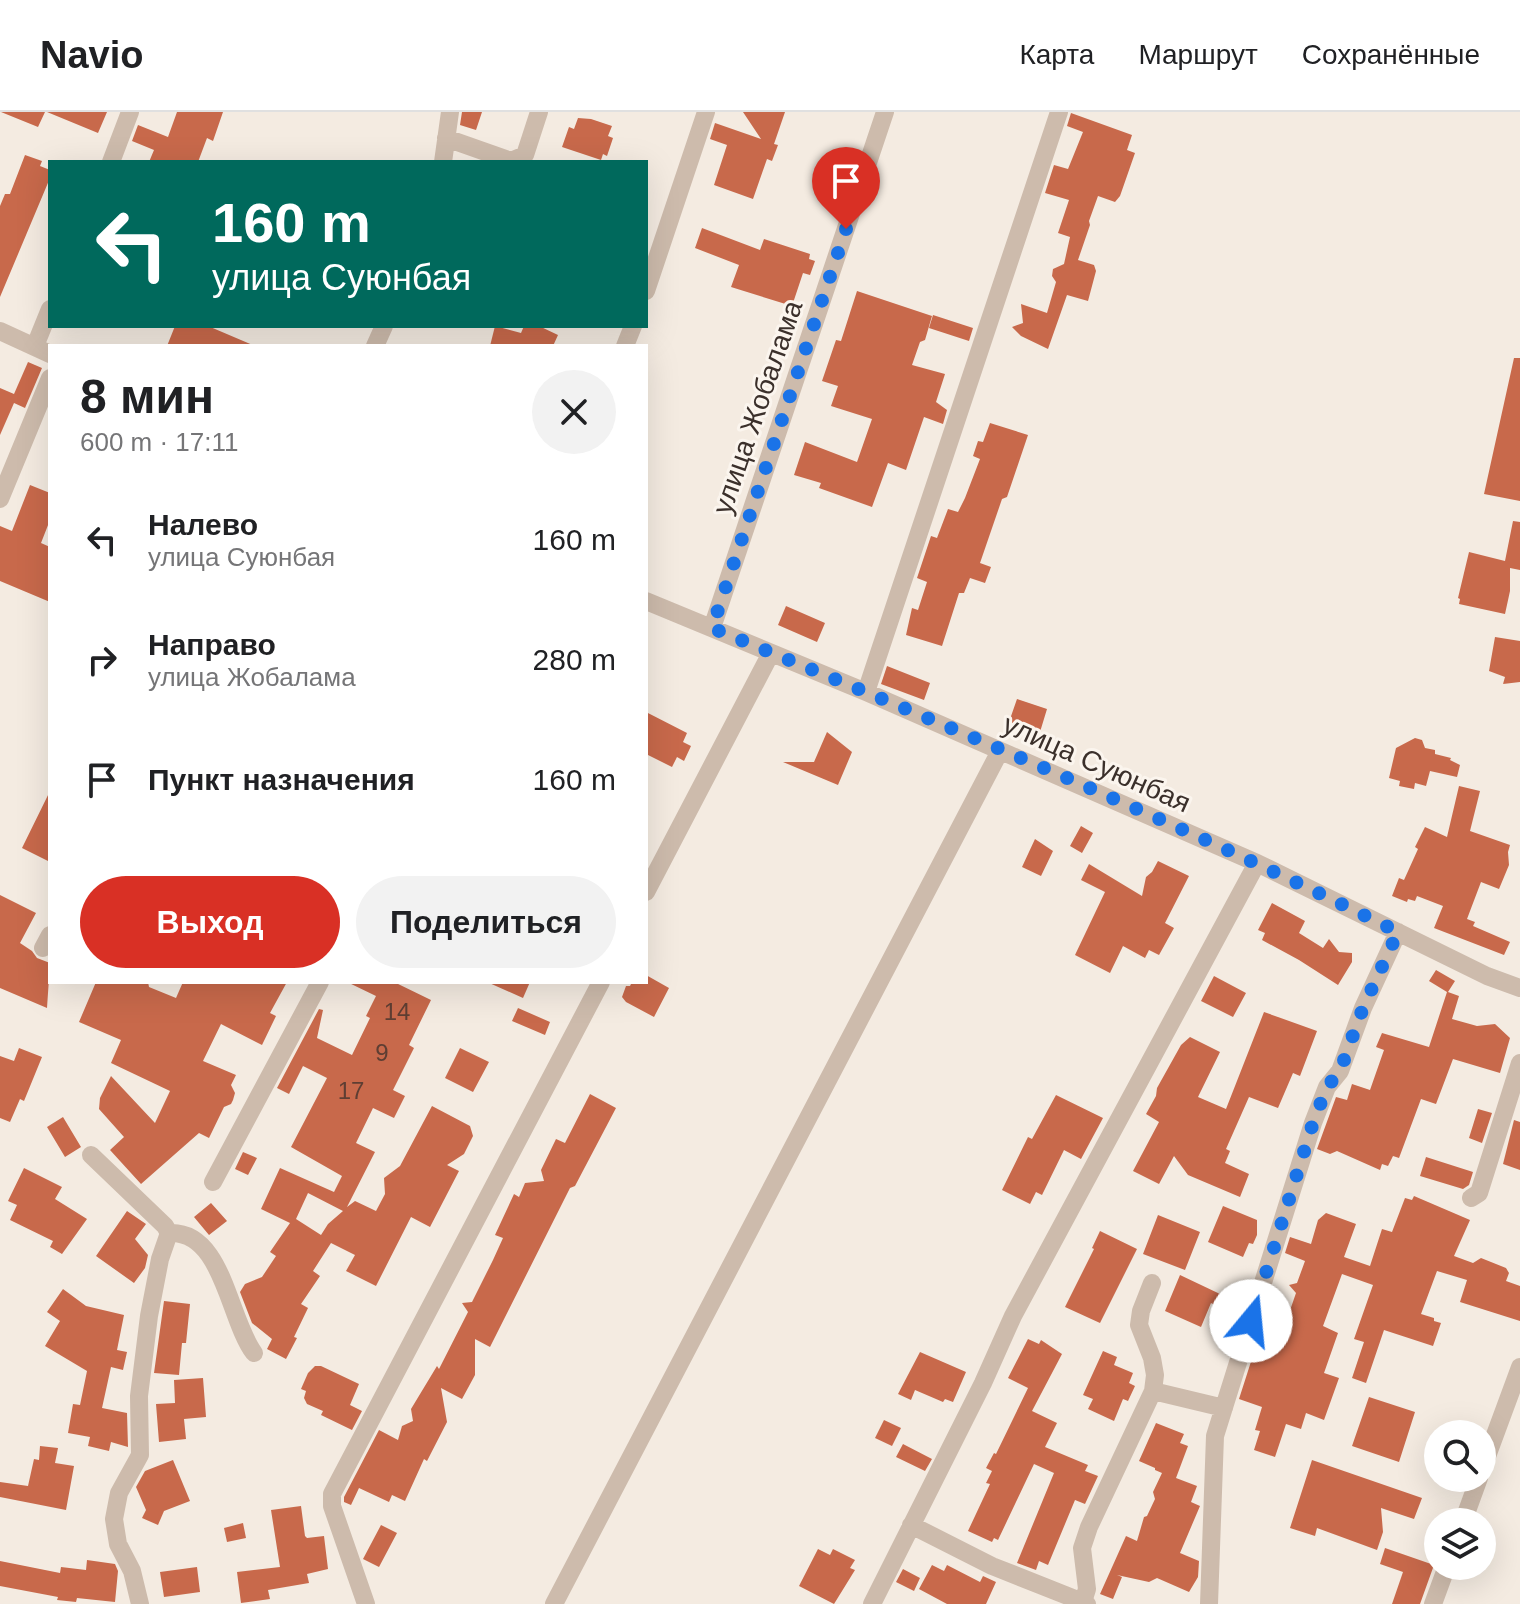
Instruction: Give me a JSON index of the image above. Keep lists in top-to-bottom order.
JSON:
{
  "streets": {
    "street": ["улица Жобалама", "улица Суюнбая"]
  },
  "crossings": [
    ["улица Жобалама", "улица Суюнбая"]
  ],
  "house_numbers": ["14", "9", "17"],
  "page": {
    "header": "Navio",
    "nav": ["Карта", "Маршрут", "Сохранённые"],
    "turn": ["160 m", "улица Суюнбая"],
    "heading": ["8 мин", "600 m · 17:11"],
    "list": [
      {
        "name": "Налево",
        "note": "улица Суюнбая",
        "value": "160 m"
      },
      {
        "name": "Направо",
        "note": "улица Жобалама",
        "value": "280 m"
      },
      {
        "name": "Пункт назначения",
        "value": "160 m"
      }
    ],
    "buttons": ["Выход", "Поделиться"]
  }
}
